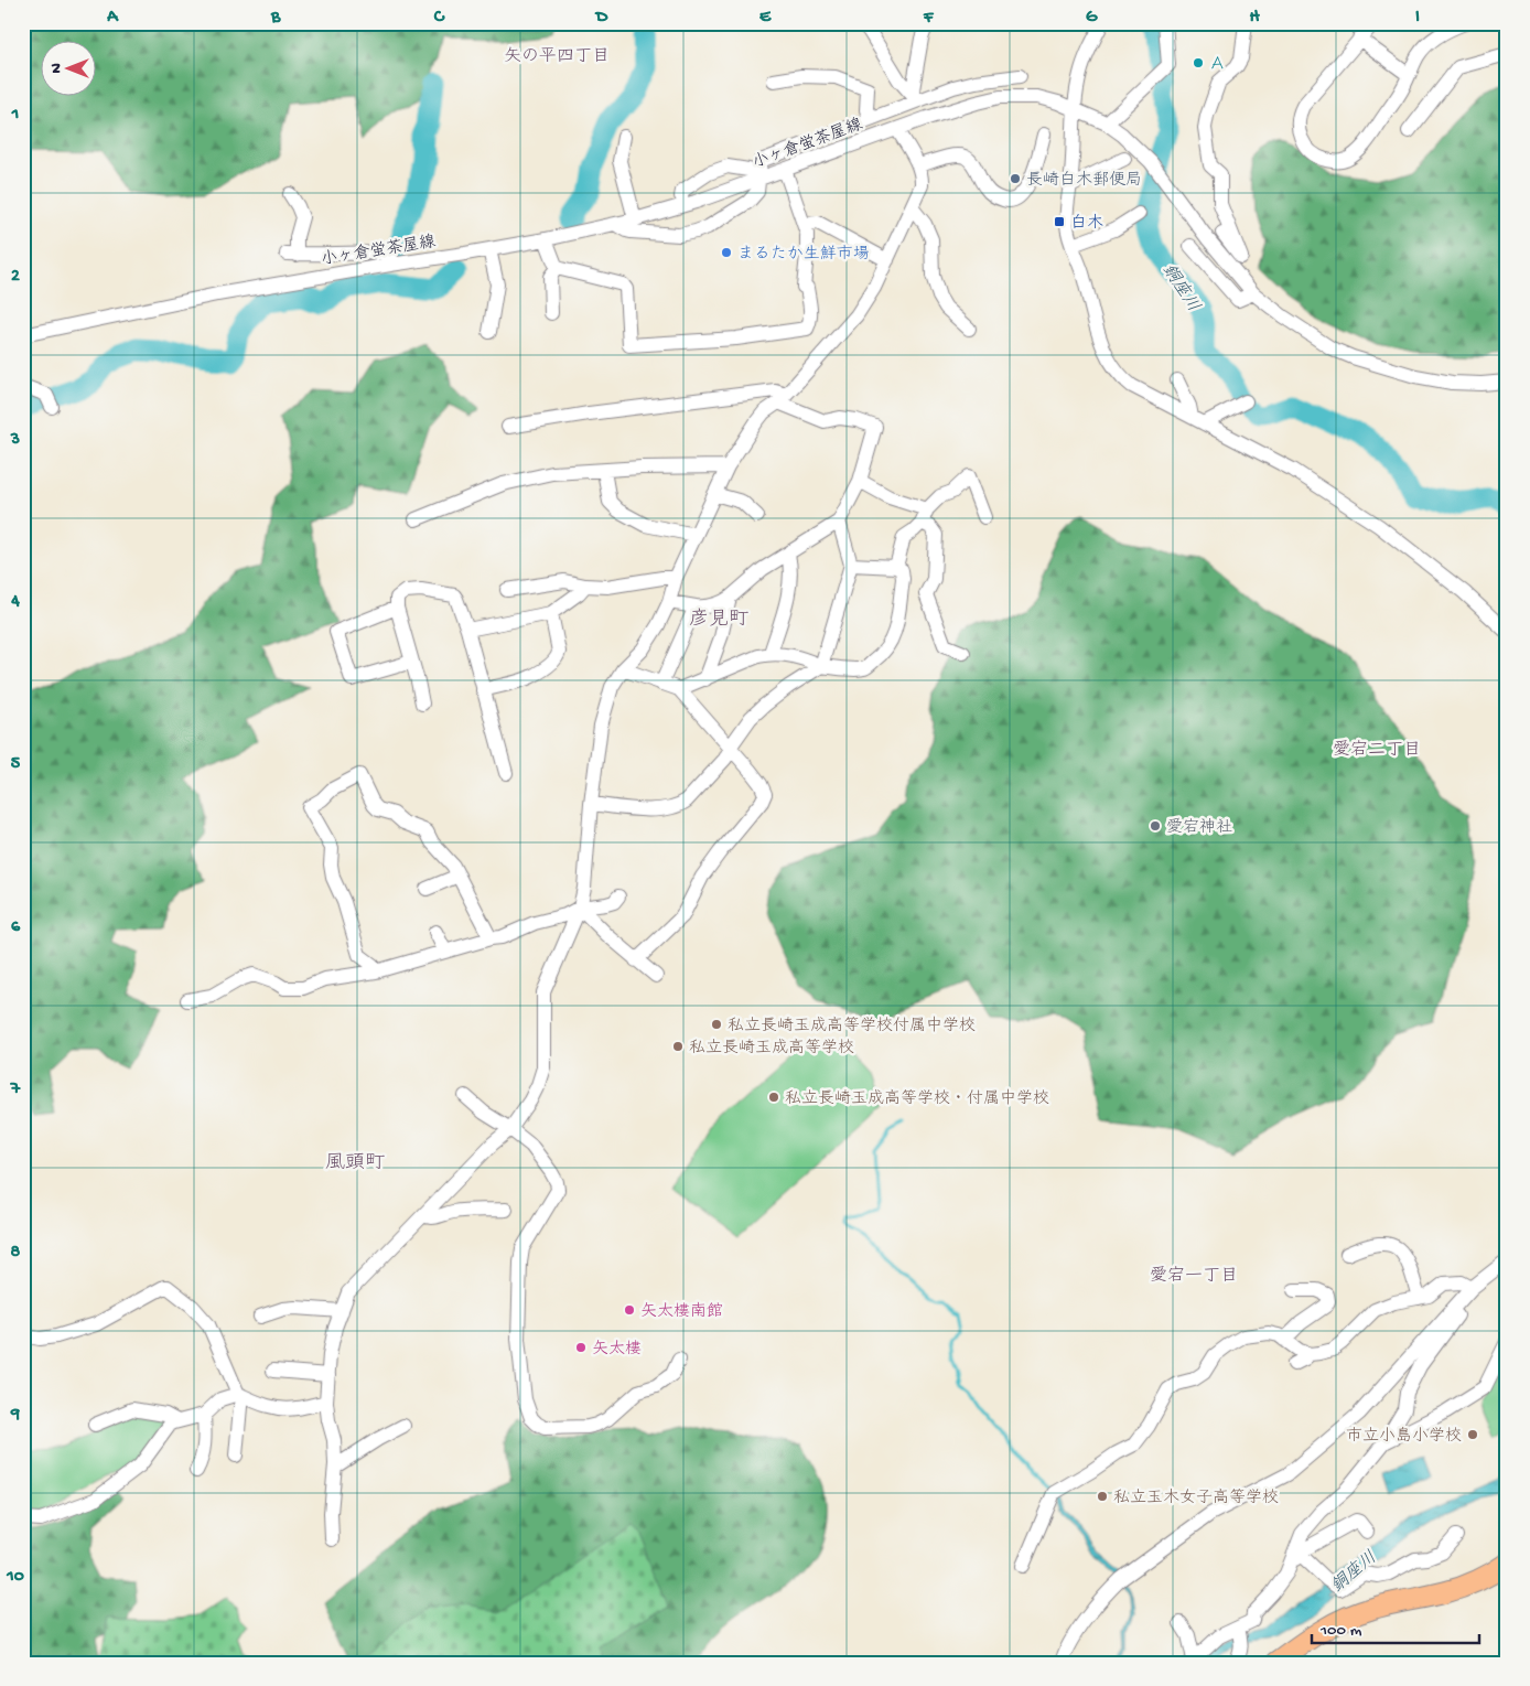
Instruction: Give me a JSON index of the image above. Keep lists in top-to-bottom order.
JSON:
{
  "streets": {
    "street": ["小ヶ倉蛍茶屋線"]
  },
  "districts": [
    "矢の平四丁目",
    "彦見町",
    "愛宕二丁目",
    "風頭町",
    "愛宕一丁目"
  ],
  "water": ["銅座川"],
  "places": {
    "other": [
      "Ａ",
      "長崎白木郵便局",
      "まるたか生鮮市場",
      "愛宕神社",
      "私立長崎玉成高等学校付属中学校",
      "私立長崎玉成高等学校",
      "私立長崎玉成高等学校・付属中学校",
      "矢太樓南館",
      "矢太樓",
      "市立小島小学校",
      "私立玉木女子高等学校"
    ],
    "transit": ["白木"]
  },
  "scale_bar": "100 m",
  "north": "left",
  "grid": {
    "columns": [
      "A",
      "B",
      "C",
      "D",
      "E",
      "F",
      "G",
      "H",
      "I"
    ],
    "rows": [
      "1",
      "2",
      "3",
      "4",
      "5",
      "6",
      "7",
      "8",
      "9",
      "10"
    ]
  }
}
